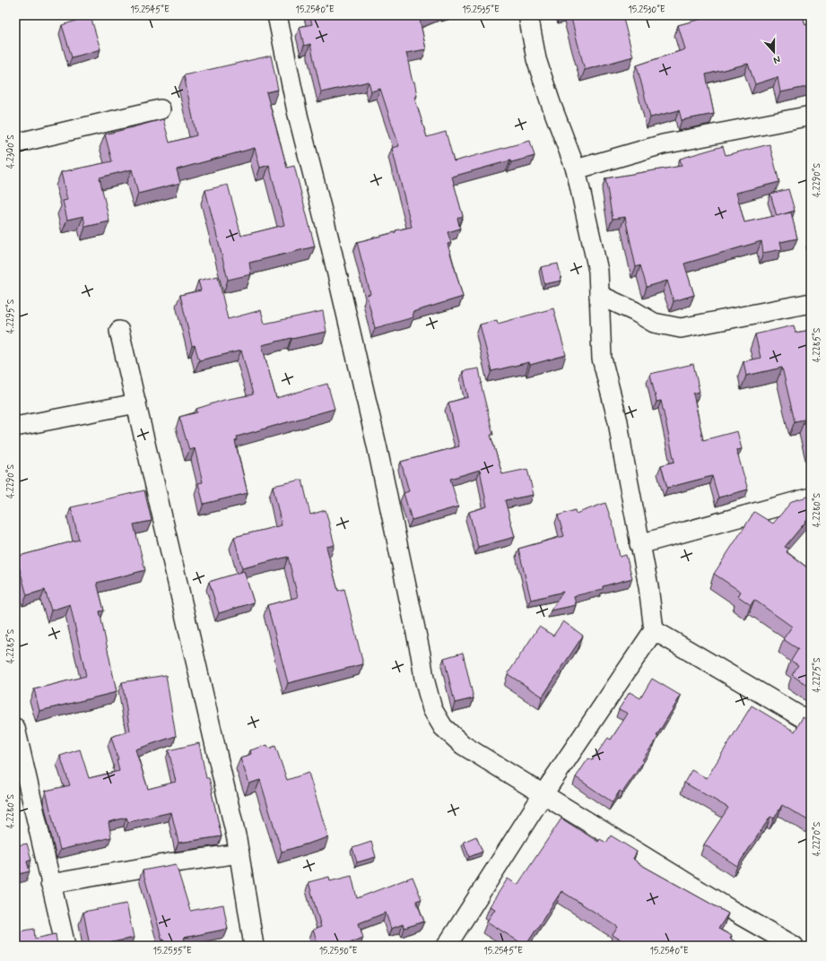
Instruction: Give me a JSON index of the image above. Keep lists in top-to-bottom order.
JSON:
{
  "north": "bottom",
  "coordinates": [
    "15.2545°E",
    "15.2540°E",
    "15.2535°E",
    "15.2530°E",
    "4.2300°S",
    "4.2290°S",
    "4.2295°S",
    "4.2285°S",
    "4.2280°S",
    "4.2275°S",
    "4.2270°S",
    "15.2555°E",
    "15.2550°E"
  ]
}
